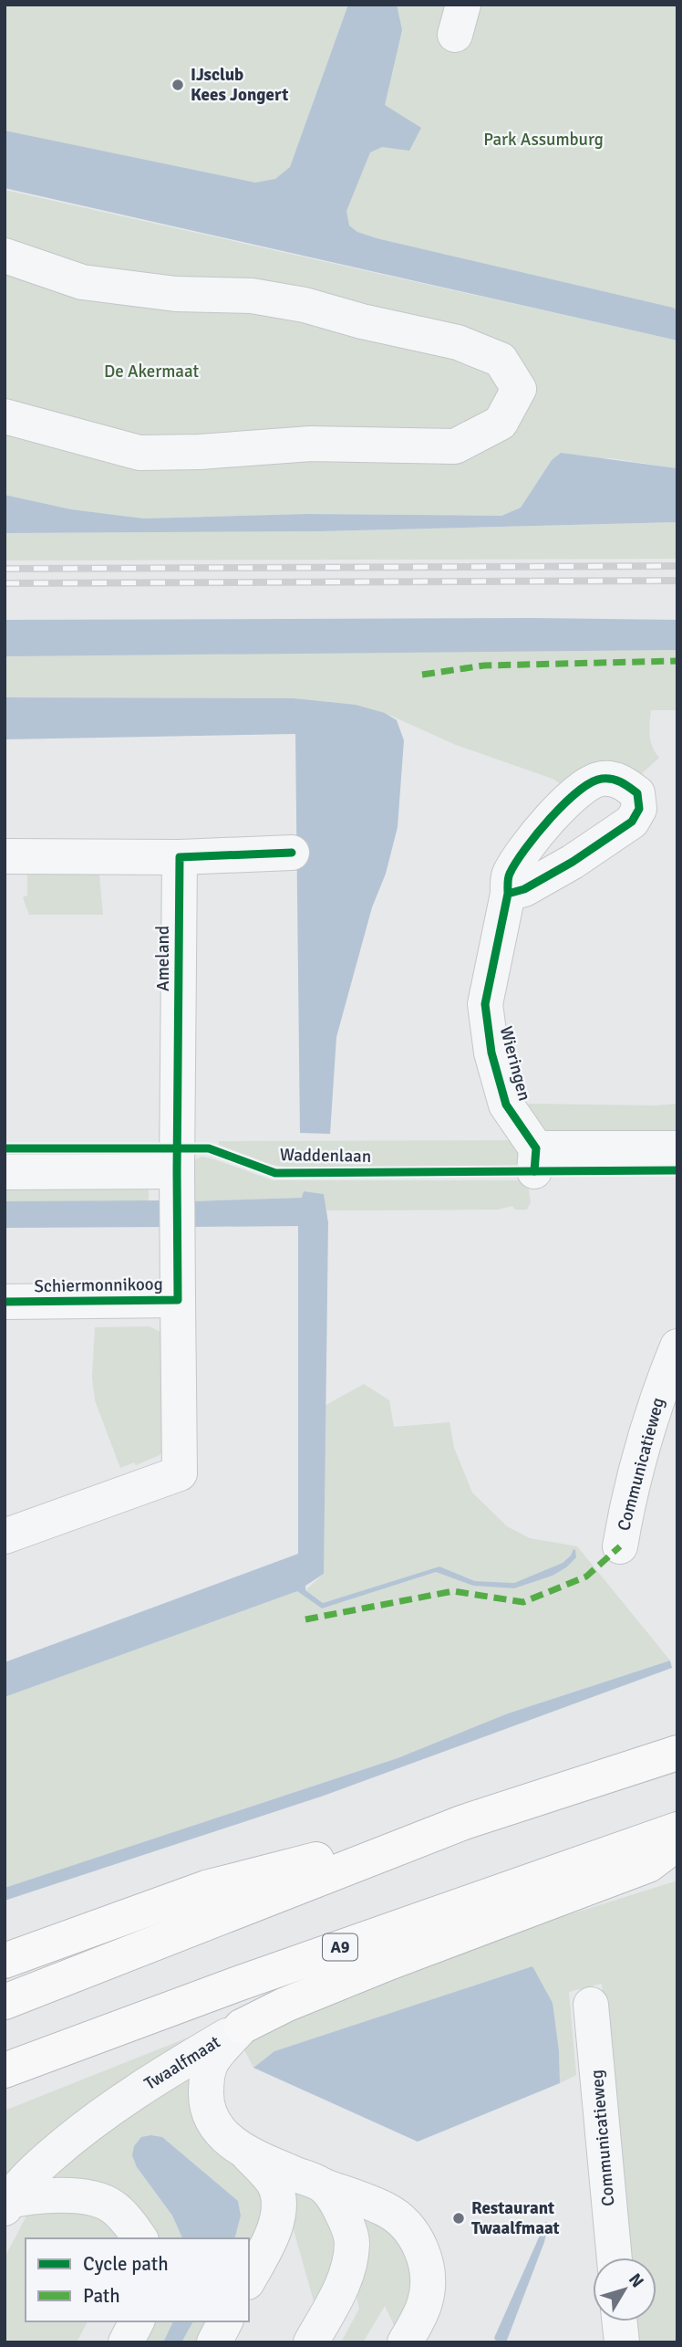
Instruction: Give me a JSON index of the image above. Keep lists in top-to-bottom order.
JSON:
{
  "streets": {
    "highway": ["A9"],
    "street": [
      "Ameland",
      "Wieringen",
      "Schiermonnikoog",
      "Communicatieweg",
      "Twaalfmaat"
    ],
    "cycle path": ["Waddenlaan"]
  },
  "crossings": [
    ["Ameland", "Schiermonnikoog"],
    ["A9", "Twaalfmaat"]
  ],
  "parks": ["Park Assumburg", "De Akermaat"],
  "places": ["IJsclub Kees Jongert", "Restaurant Twaalfmaat"],
  "legend": ["Cycle path", "Path"],
  "north": "top right"
}
